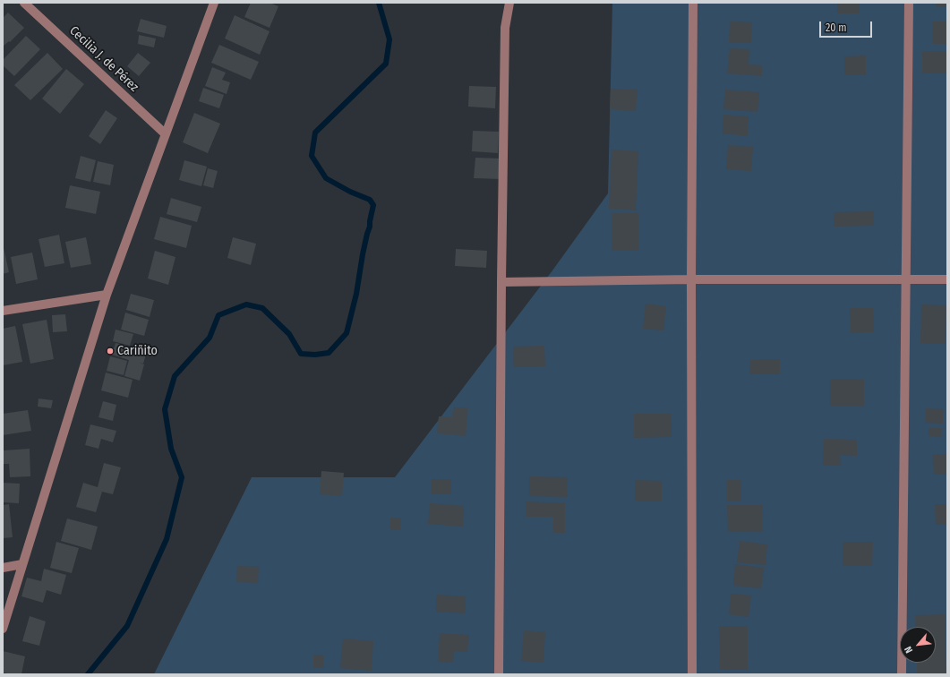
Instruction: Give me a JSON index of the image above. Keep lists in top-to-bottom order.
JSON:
{
  "streets": {
    "street": ["Cecilia J. de Pérez"]
  },
  "places": ["Cariñito"],
  "scale_bar": "20 m",
  "north": "bottom left"
}
